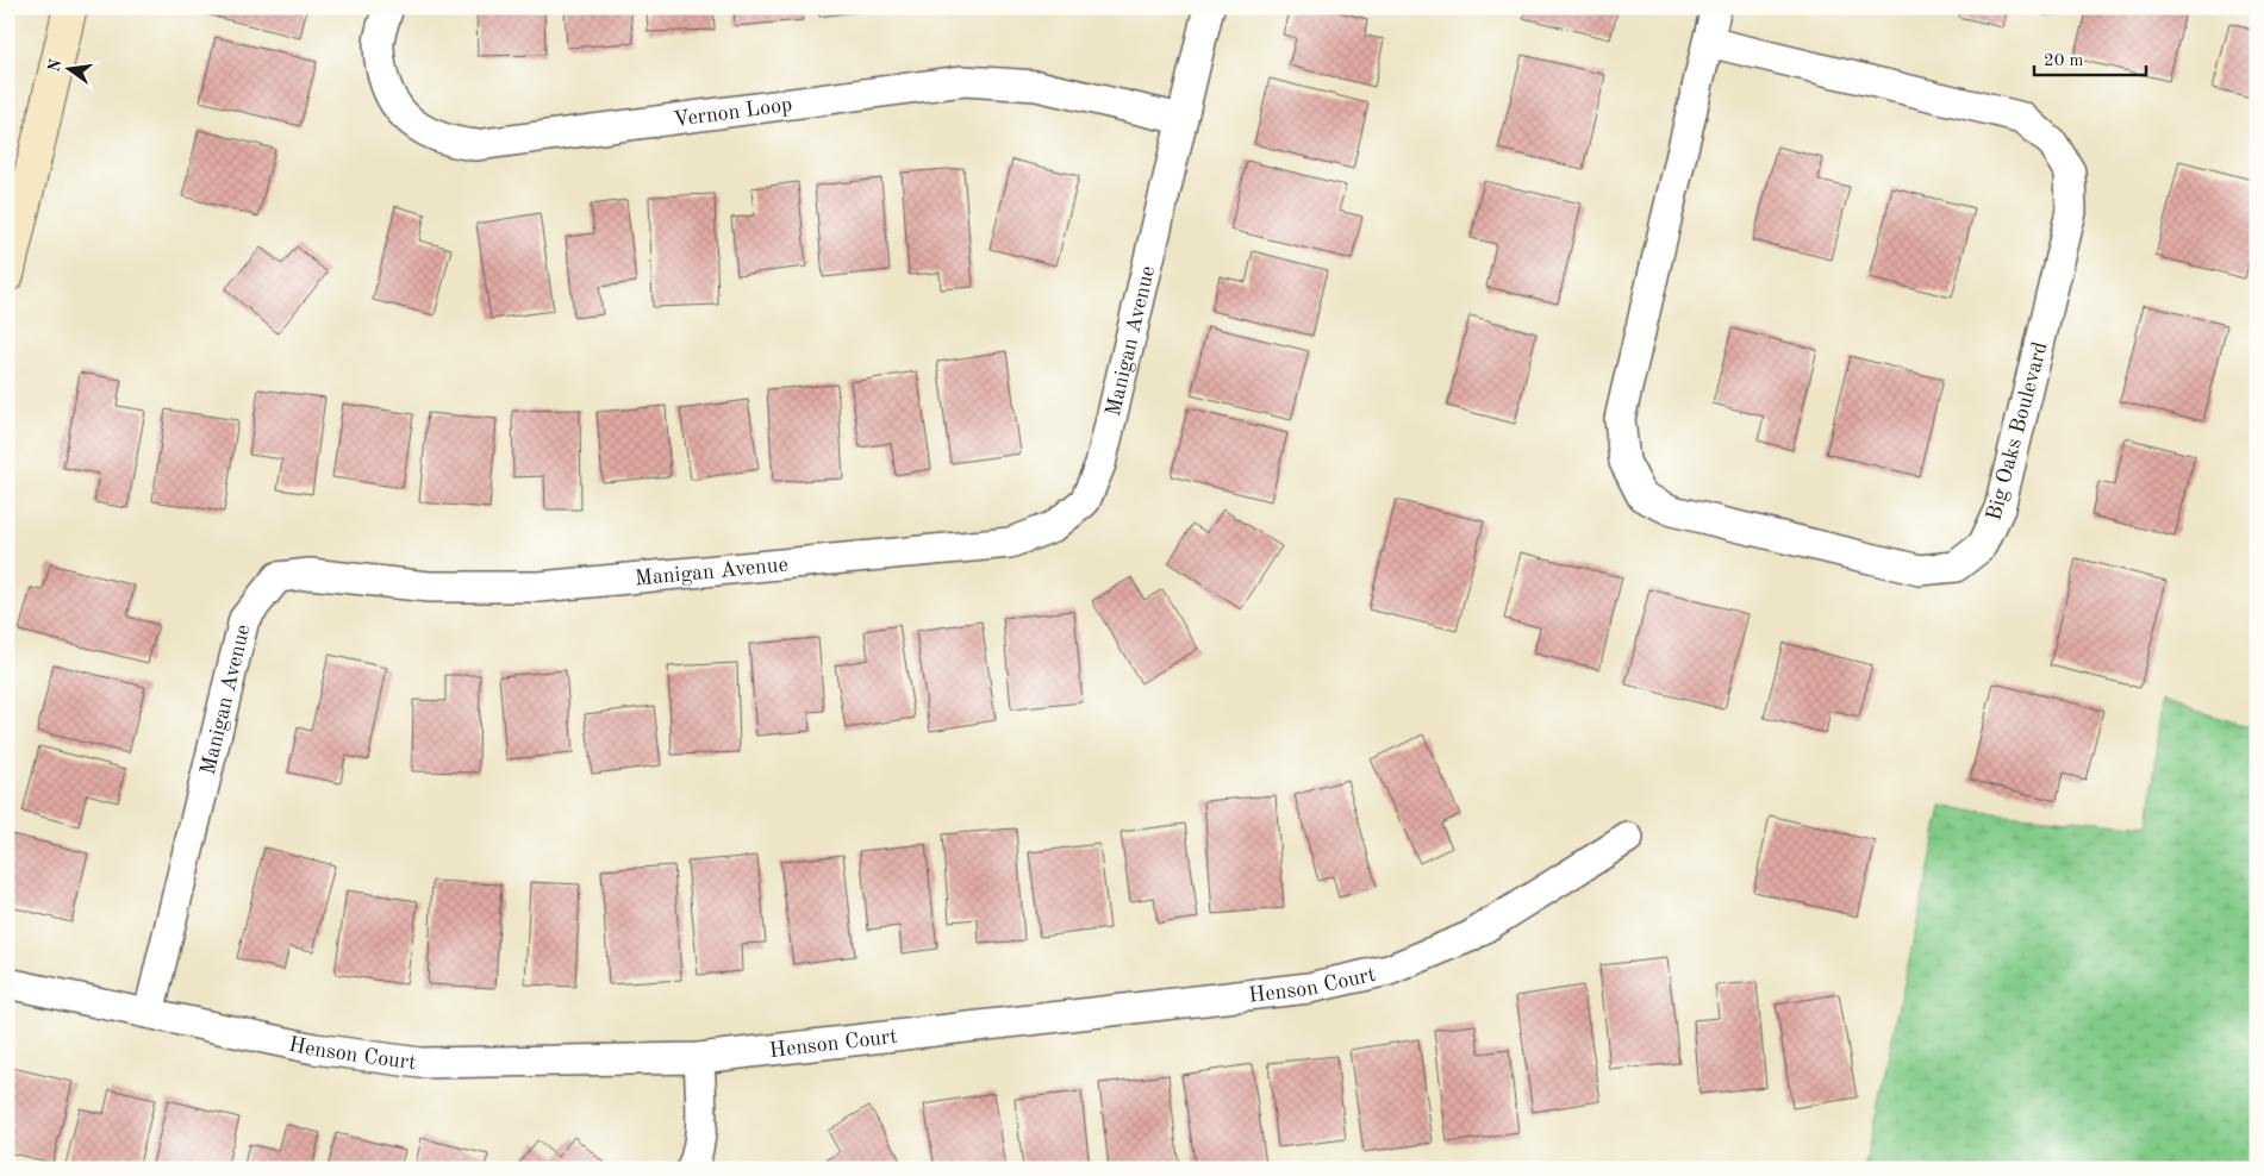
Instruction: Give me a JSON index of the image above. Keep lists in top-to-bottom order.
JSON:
{
  "streets": {
    "street": [
      "Vernon Loop",
      "Manigan Avenue",
      "Big Oaks Boulevard",
      "Henson Court"
    ]
  },
  "crossings": [
    ["Vernon Loop", "Manigan Avenue"],
    ["Manigan Avenue", "Henson Court"]
  ],
  "scale_bar": "20 m",
  "north": "left"
}
